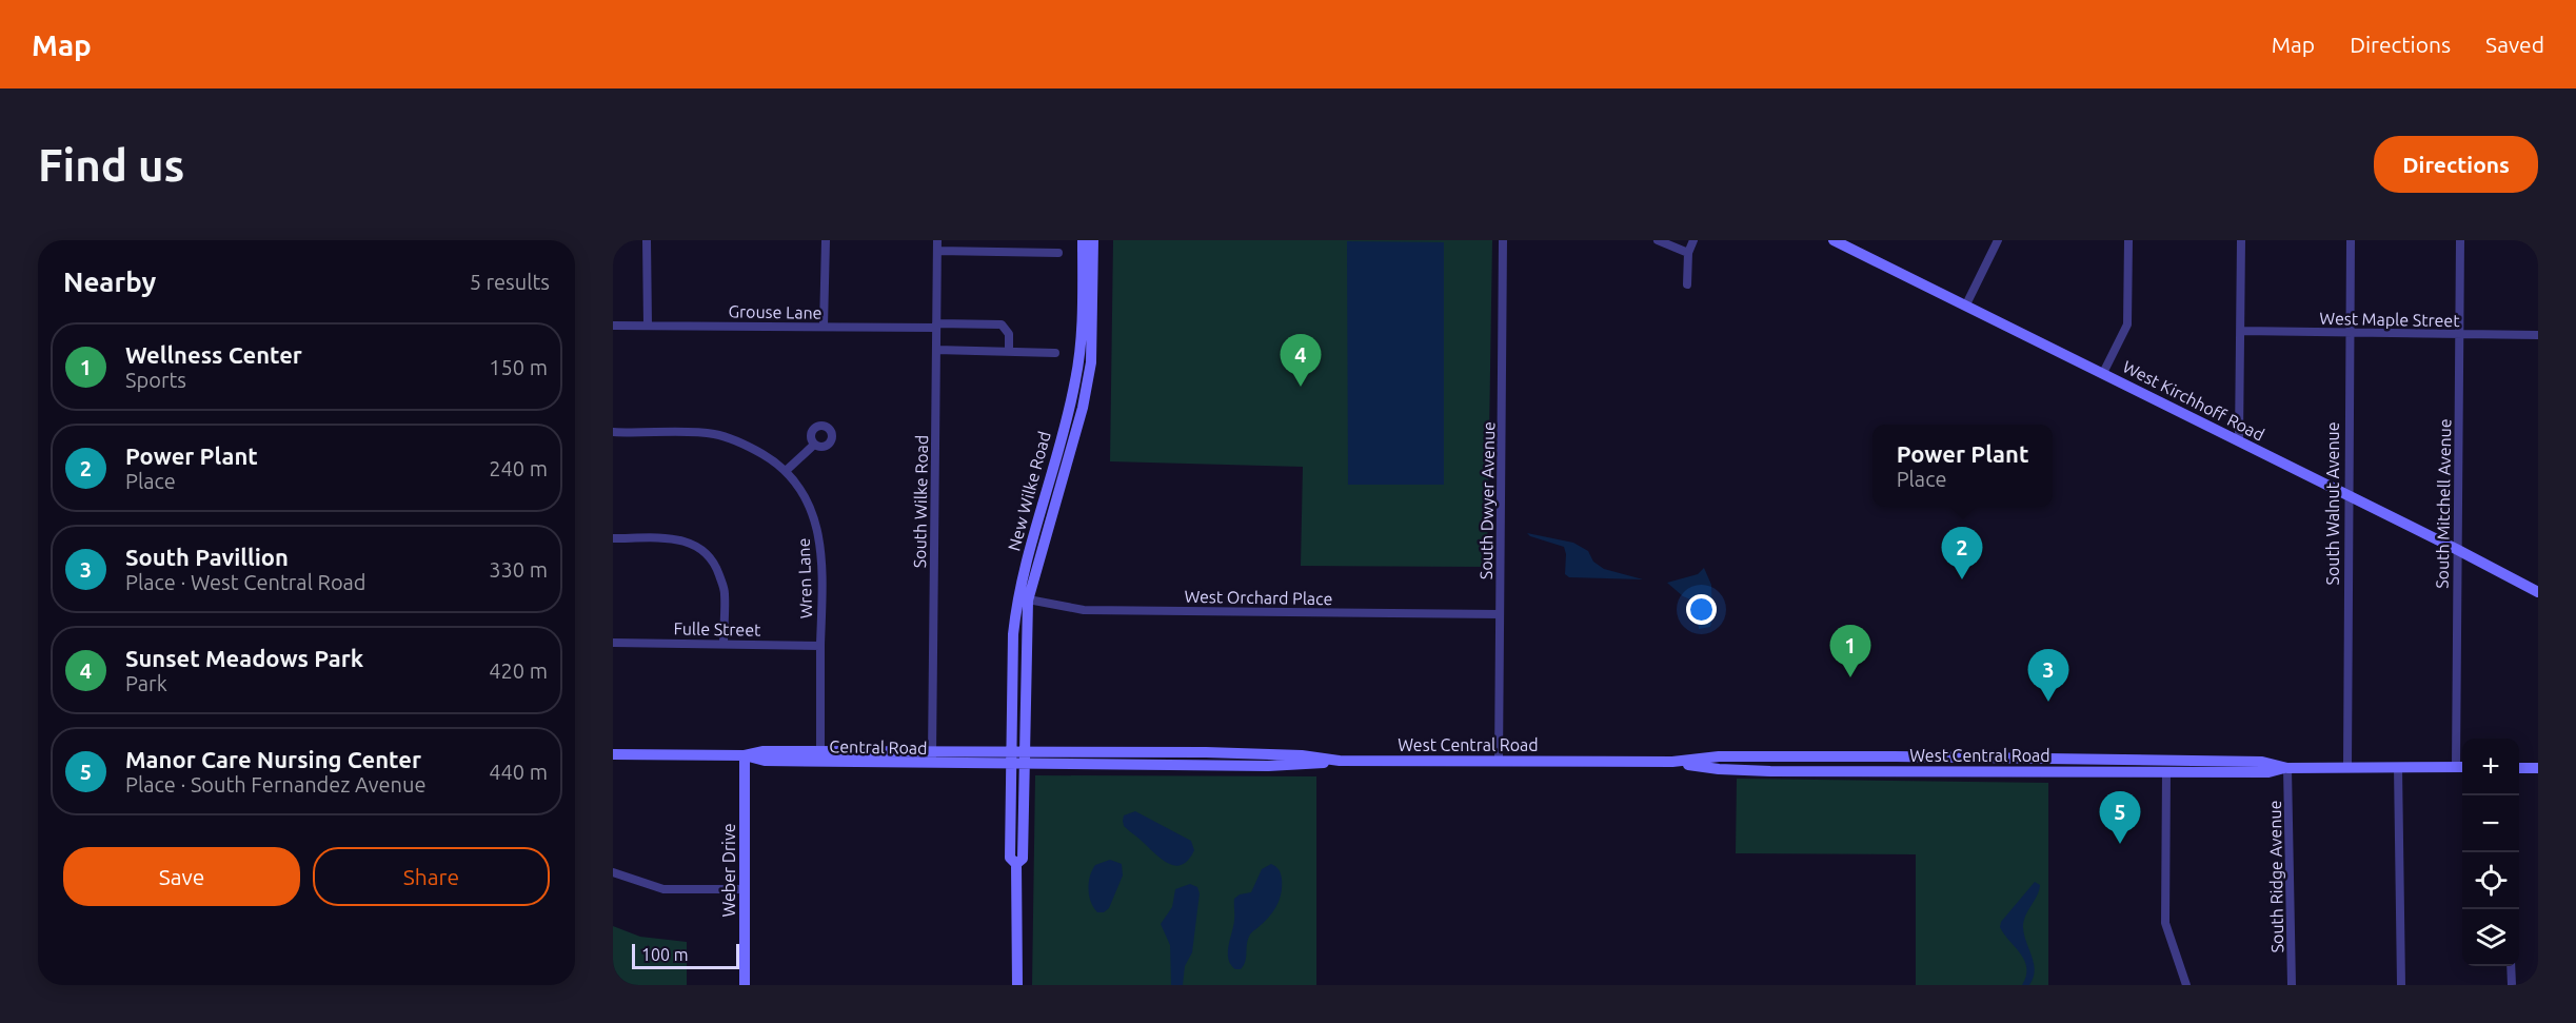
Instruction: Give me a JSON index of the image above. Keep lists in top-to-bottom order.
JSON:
{
  "streets": {
    "main road": [
      "West Kirchhoff Road",
      "New Wilke Road",
      "West Central Road",
      "Central Road",
      "Weber Drive"
    ],
    "street": [
      "Grouse Lane",
      "West Maple Street",
      "South Dwyer Avenue",
      "South Wilke Road",
      "South Walnut Avenue",
      "South Mitchell Avenue",
      "Wren Lane",
      "West Orchard Place",
      "Fulle Street",
      "South Ridge Avenue"
    ]
  },
  "crossings": [
    ["Grouse Lane", "South Wilke Road"],
    ["West Maple Street", "South Walnut Avenue"],
    ["West Maple Street", "South Mitchell Avenue"],
    ["West Kirchhoff Road", "South Walnut Avenue"],
    ["West Kirchhoff Road", "South Mitchell Avenue"],
    ["New Wilke Road", "West Orchard Place"],
    ["New Wilke Road", "West Central Road"],
    ["New Wilke Road", "Central Road"],
    ["South Dwyer Avenue", "West Orchard Place"],
    ["South Dwyer Avenue", "West Central Road"],
    ["South Wilke Road", "Central Road"],
    ["South Walnut Avenue", "West Central Road"],
    ["South Mitchell Avenue", "West Central Road"],
    ["Wren Lane", "Fulle Street"],
    ["Wren Lane", "Central Road"],
    ["West Central Road", "Central Road"],
    ["West Central Road", "South Ridge Avenue"],
    ["Central Road", "Weber Drive"]
  ],
  "scale_bar": "100 m",
  "page": {
    "header": "Map",
    "nav": ["Map", "Directions", "Saved"],
    "buttons": [
      "Directions",
      ["Save", "Share"]
    ],
    "title": "Find us",
    "heading": ["Nearby", "5 results"],
    "list": [
      {
        "mark": "1",
        "name": "Wellness Center",
        "note": "Sports",
        "value": "150 m"
      },
      {
        "mark": "2",
        "name": "Power Plant",
        "note": "Place",
        "value": "240 m"
      },
      {
        "mark": "3",
        "name": "South Pavillion",
        "note": "Place · West Central Road",
        "value": "330 m"
      },
      {
        "mark": "4",
        "name": "Sunset Meadows Park",
        "note": "Park",
        "value": "420 m"
      },
      {
        "mark": "5",
        "name": "Manor Care Nursing Center",
        "note": "Place · South Fernandez Avenue",
        "value": "440 m"
      }
    ],
    "pins": [
      "4",
      "2",
      "1",
      "3",
      "5"
    ],
    "popup": ["Power Plant", "Place"],
    "map_buttons": ["+", "−"],
    "scale": "100 m"
  }
}
